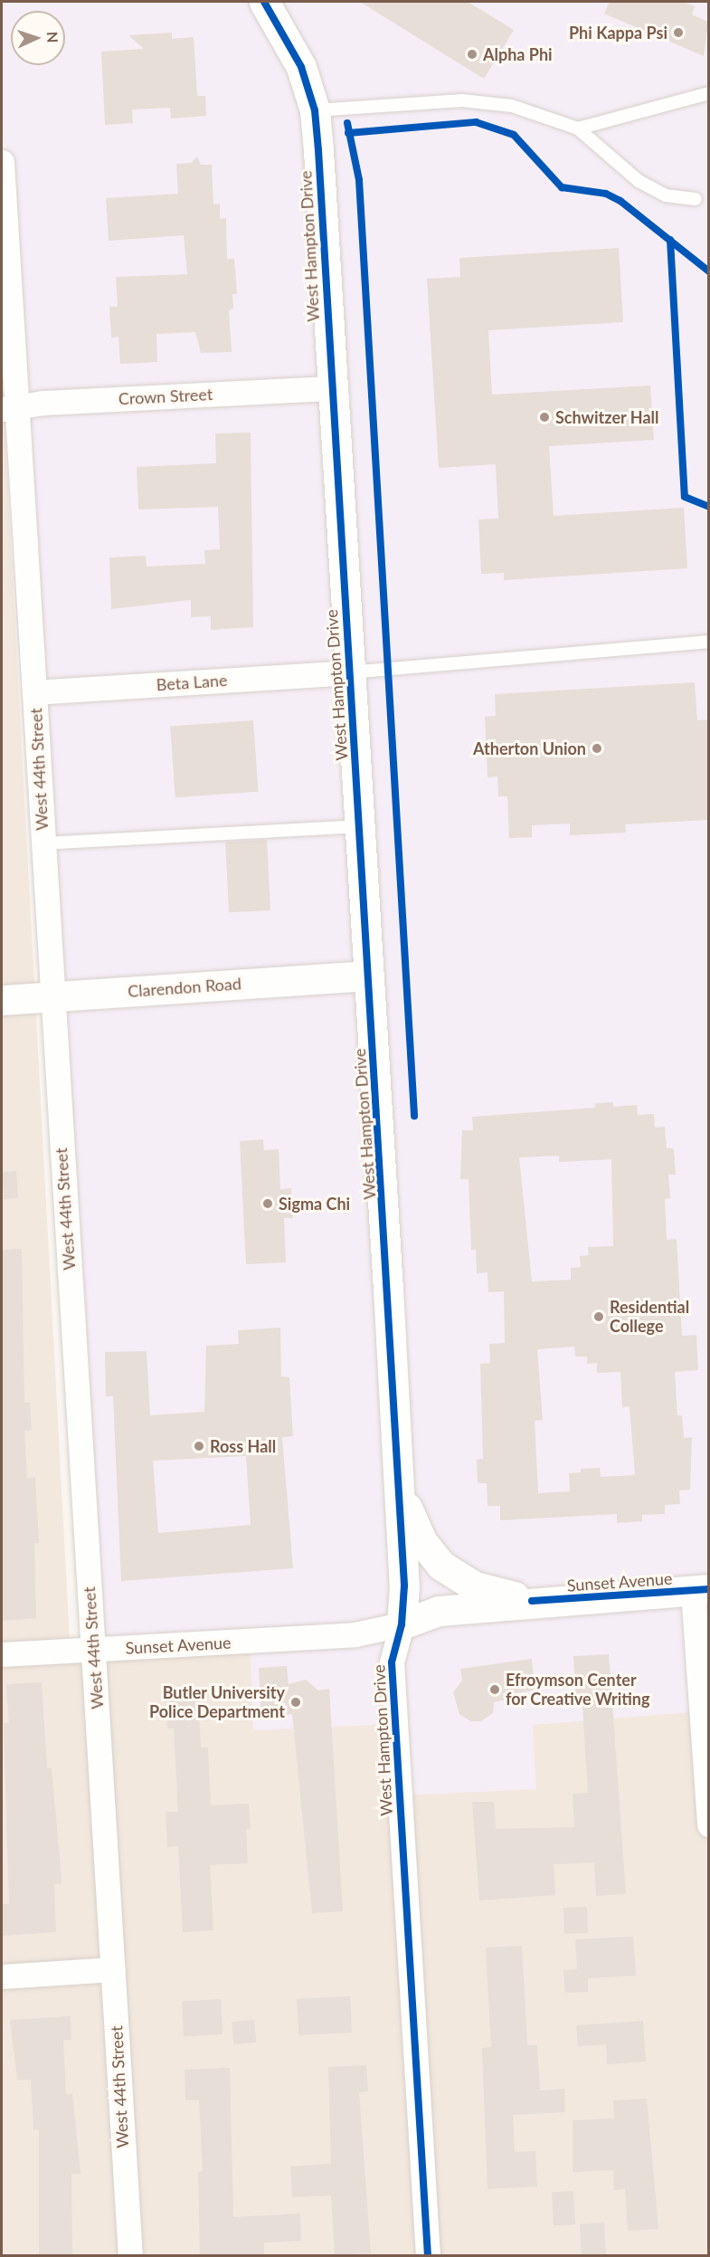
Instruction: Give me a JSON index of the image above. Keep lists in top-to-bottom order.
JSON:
{
  "streets": {
    "street": [
      "West Hampton Drive",
      "Crown Street",
      "Beta Lane",
      "West 44th Street",
      "Clarendon Road",
      "Sunset Avenue"
    ]
  },
  "crossings": [
    ["West Hampton Drive", "Crown Street"],
    ["West Hampton Drive", "Beta Lane"],
    ["West Hampton Drive", "Clarendon Road"],
    ["West Hampton Drive", "Sunset Avenue"],
    ["Crown Street", "West 44th Street"],
    ["Beta Lane", "West 44th Street"],
    ["West 44th Street", "Clarendon Road"],
    ["West 44th Street", "Sunset Avenue"]
  ],
  "places": [
    "Phi Kappa Psi",
    "Alpha Phi",
    "Schwitzer Hall",
    "Atherton Union",
    "Sigma Chi",
    "Residential College",
    "Ross Hall",
    "Efroymson Center for Creative Writing",
    "Butler University Police Department"
  ],
  "north": "right"
}
